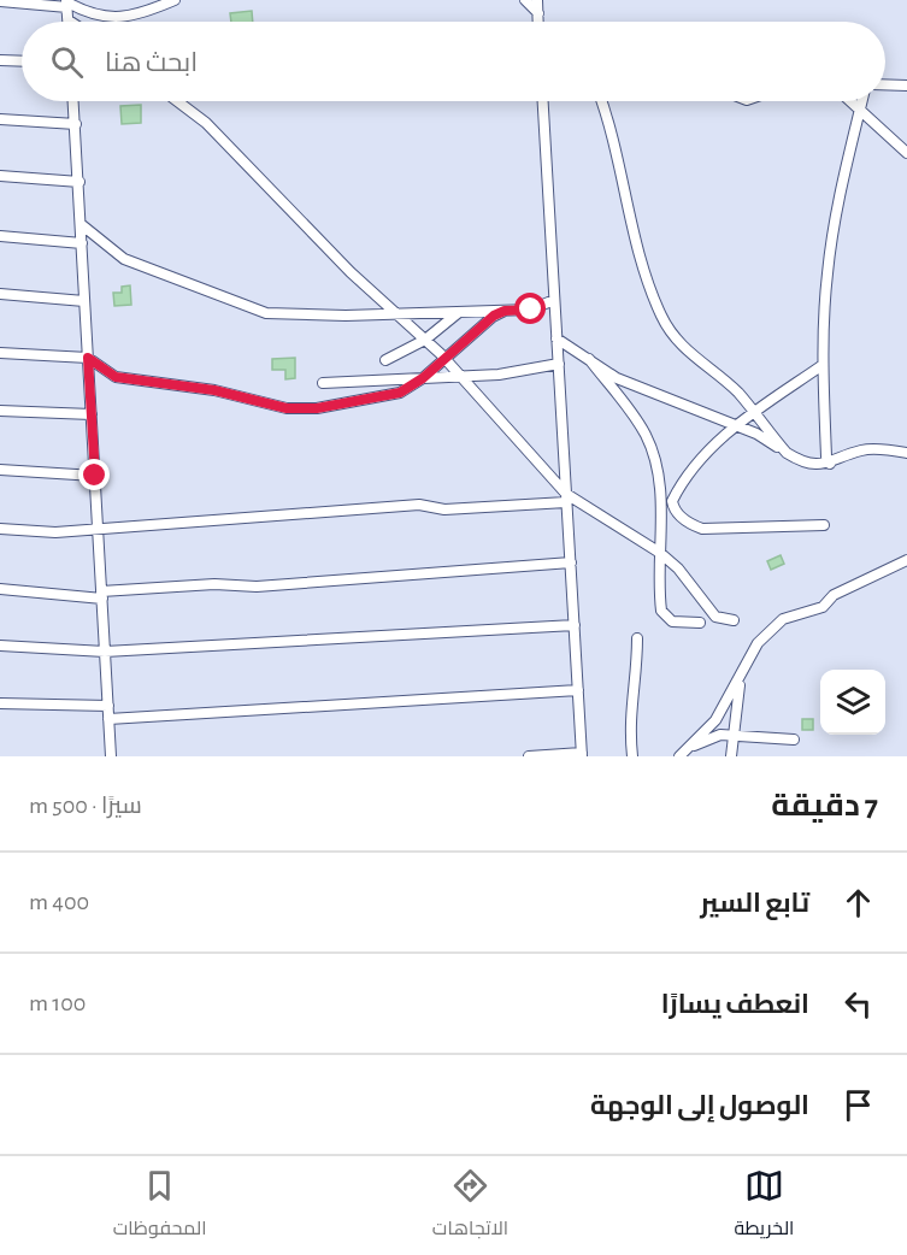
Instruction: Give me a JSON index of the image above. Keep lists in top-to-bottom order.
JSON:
{
  "page": {
    "search": "ابحث هنا",
    "heading": ["7 دقيقة", "سيرًا · 500 m"],
    "list": [
      ["تابع السير", "400 m"],
      ["انعطف يسارًا", "100 m"],
      "الوصول إلى الوجهة"
    ],
    "nav": ["الخريطة", "الاتجاهات", "المحفوظات"]
  }
}
